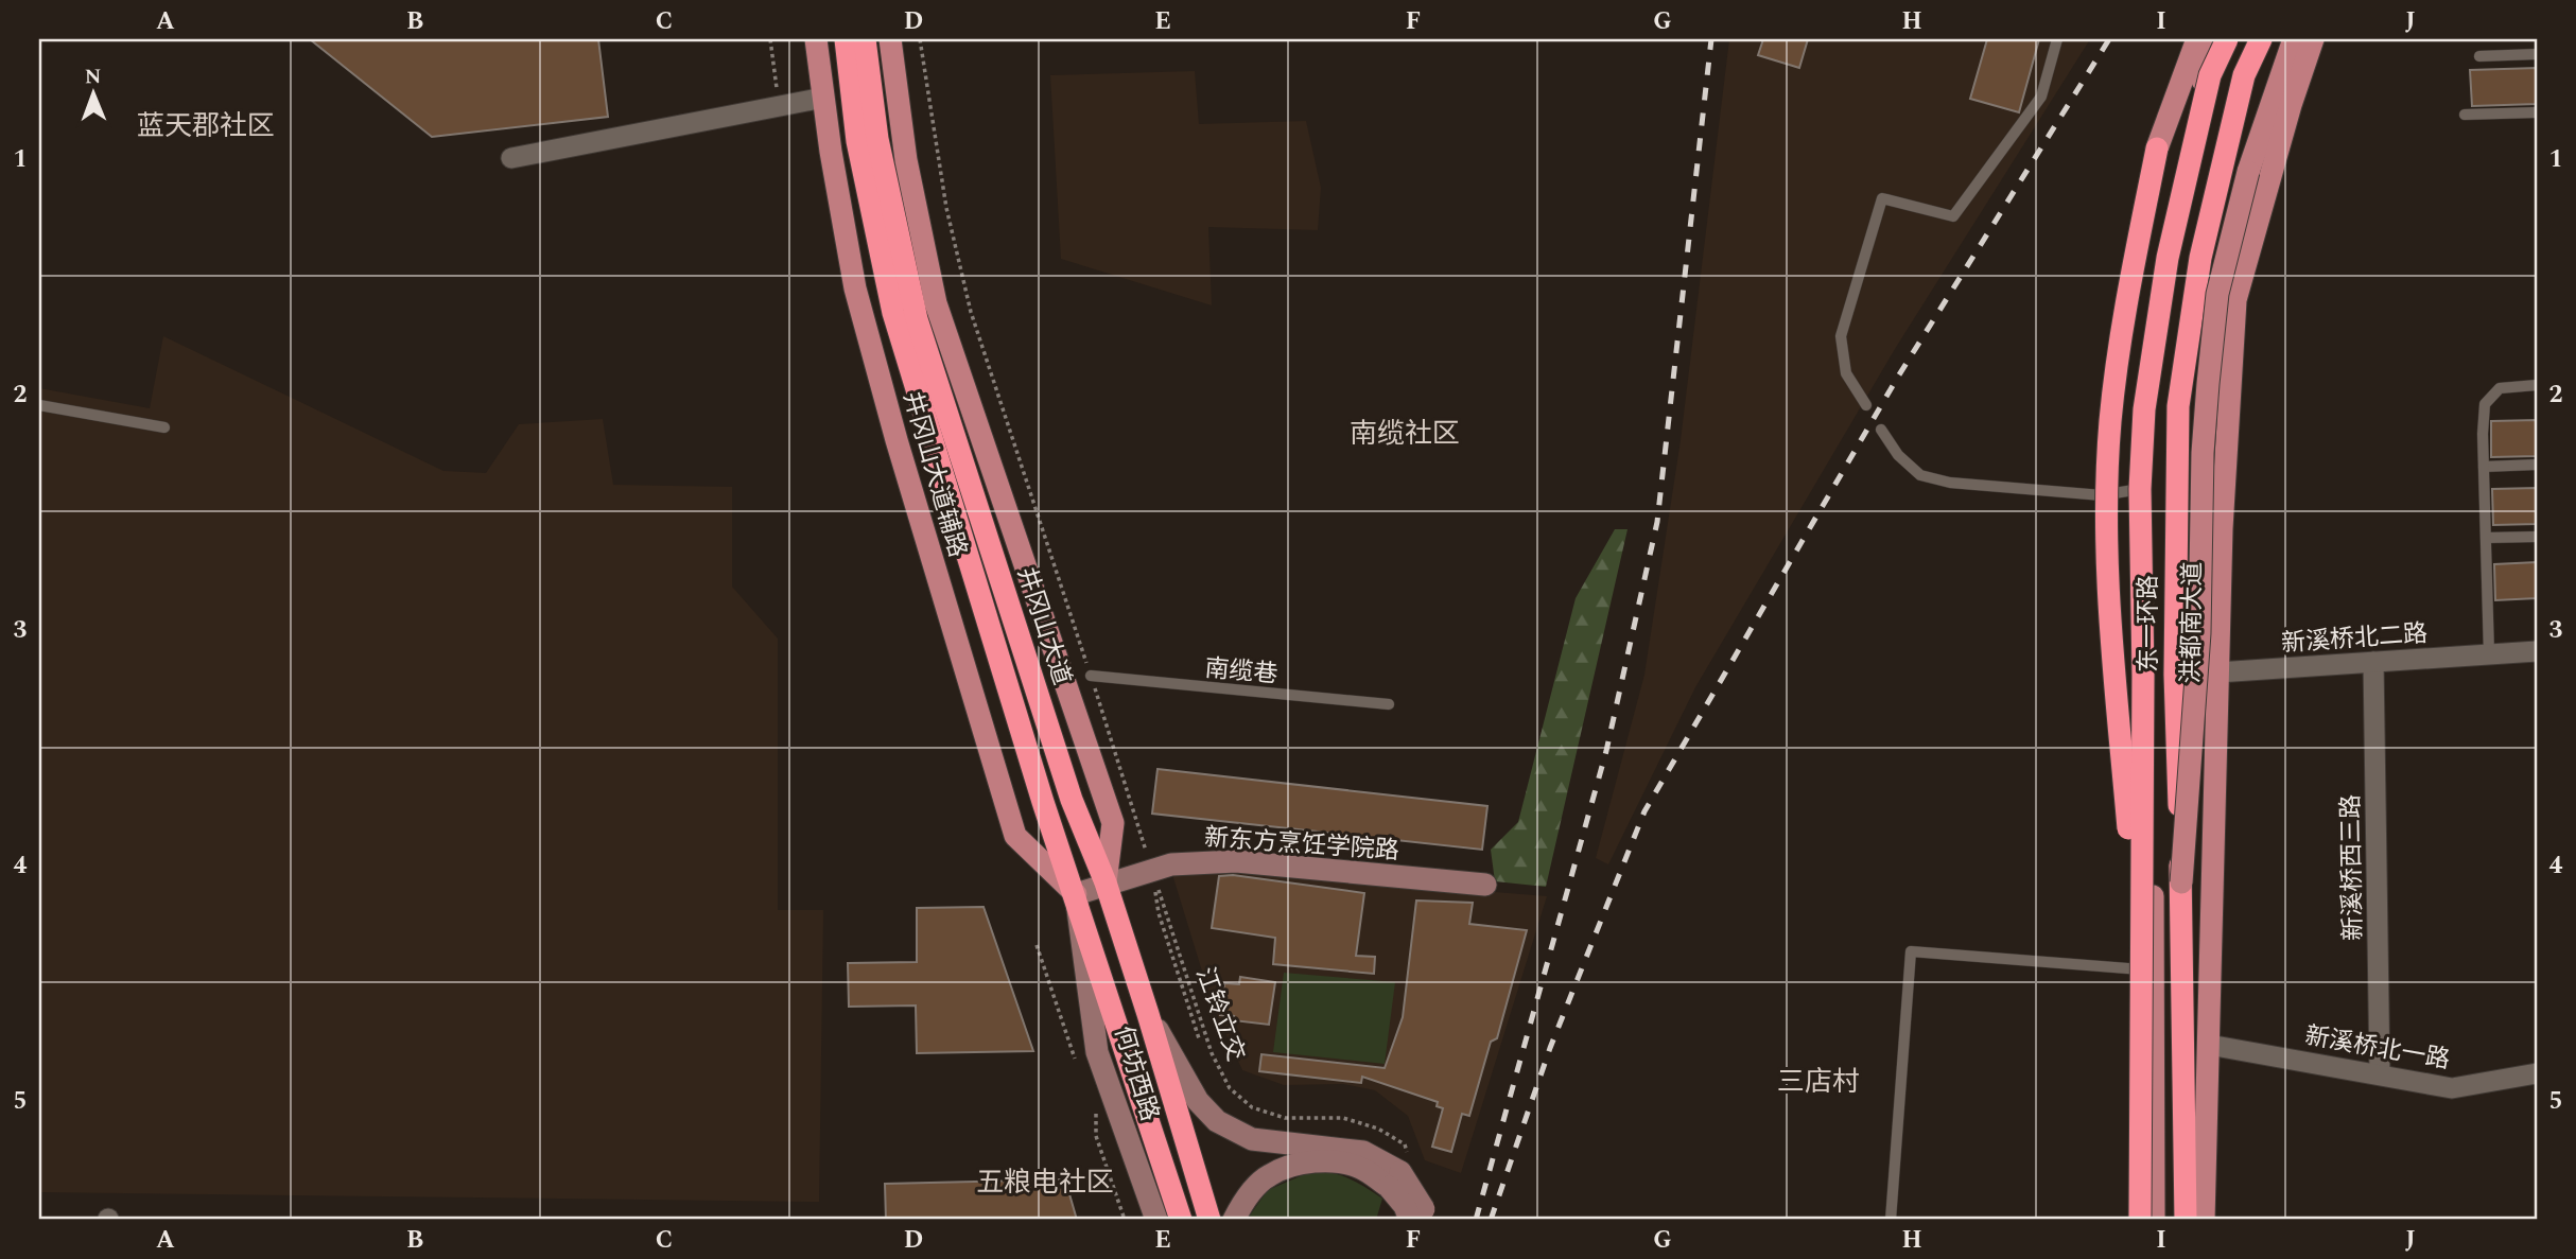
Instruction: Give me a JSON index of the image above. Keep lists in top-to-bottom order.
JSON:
{
  "streets": {
    "highway": ["东一环路", "井冈山大道"],
    "main road": [
      "井冈山大道辅路",
      "洪都南大道",
      "新东方烹饪学院路",
      "何坊西路"
    ],
    "street": ["新溪桥北二路", "新溪桥西三路", "新溪桥北一路"],
    "lane": ["南缆巷"],
    "path": ["江铃立交"]
  },
  "crossings": [
    ["井冈山大道辅路", "井冈山大道"],
    ["井冈山大道辅路", "新东方烹饪学院路"],
    ["井冈山大道辅路", "何坊西路"],
    ["洪都南大道", "东一环路"],
    ["洪都南大道", "新溪桥北二路"],
    ["洪都南大道", "新溪桥北一路"],
    ["东一环路", "新溪桥北二路"],
    ["井冈山大道", "新东方烹饪学院路"],
    ["井冈山大道", "何坊西路"],
    ["新溪桥北二路", "新溪桥西三路"],
    ["南缆巷", "江铃立交"],
    ["新东方烹饪学院路", "江铃立交"],
    ["新东方烹饪学院路", "何坊西路"],
    ["新溪桥西三路", "新溪桥北一路"],
    ["江铃立交", "何坊西路"]
  ],
  "districts": [
    "蓝天郡社区",
    "南缆社区",
    "三店村",
    "五粮电社区"
  ],
  "north": "top",
  "grid": {
    "columns": [
      "A",
      "B",
      "C",
      "D",
      "E",
      "F",
      "G",
      "H",
      "I",
      "J"
    ],
    "rows": [
      "1",
      "2",
      "3",
      "4",
      "5"
    ]
  }
}
